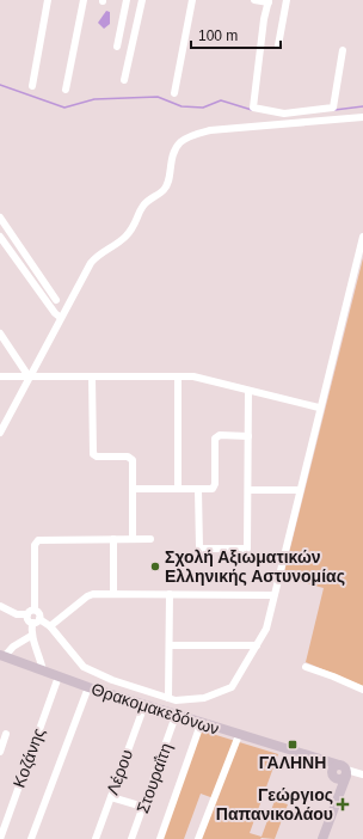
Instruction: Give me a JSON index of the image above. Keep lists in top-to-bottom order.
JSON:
{
  "streets": {
    "main road": ["Θρακομακεδόνων"],
    "street": ["Κοζάνης", "Λέρου", "Στουραΐτη"]
  },
  "crossings": [
    ["Θρακομακεδόνων", "Κοζάνης"],
    ["Θρακομακεδόνων", "Λέρου"],
    ["Θρακομακεδόνων", "Στουραΐτη"]
  ],
  "places": {
    "other": ["Σχολή Αξιωματικών Ελληνικής Αστυνομίας"],
    "transit": ["ΓΑΛΗΝΗ"],
    "health": ["Γεώργιος Παπανικολάου"]
  },
  "scale_bar": "100 m"
}
